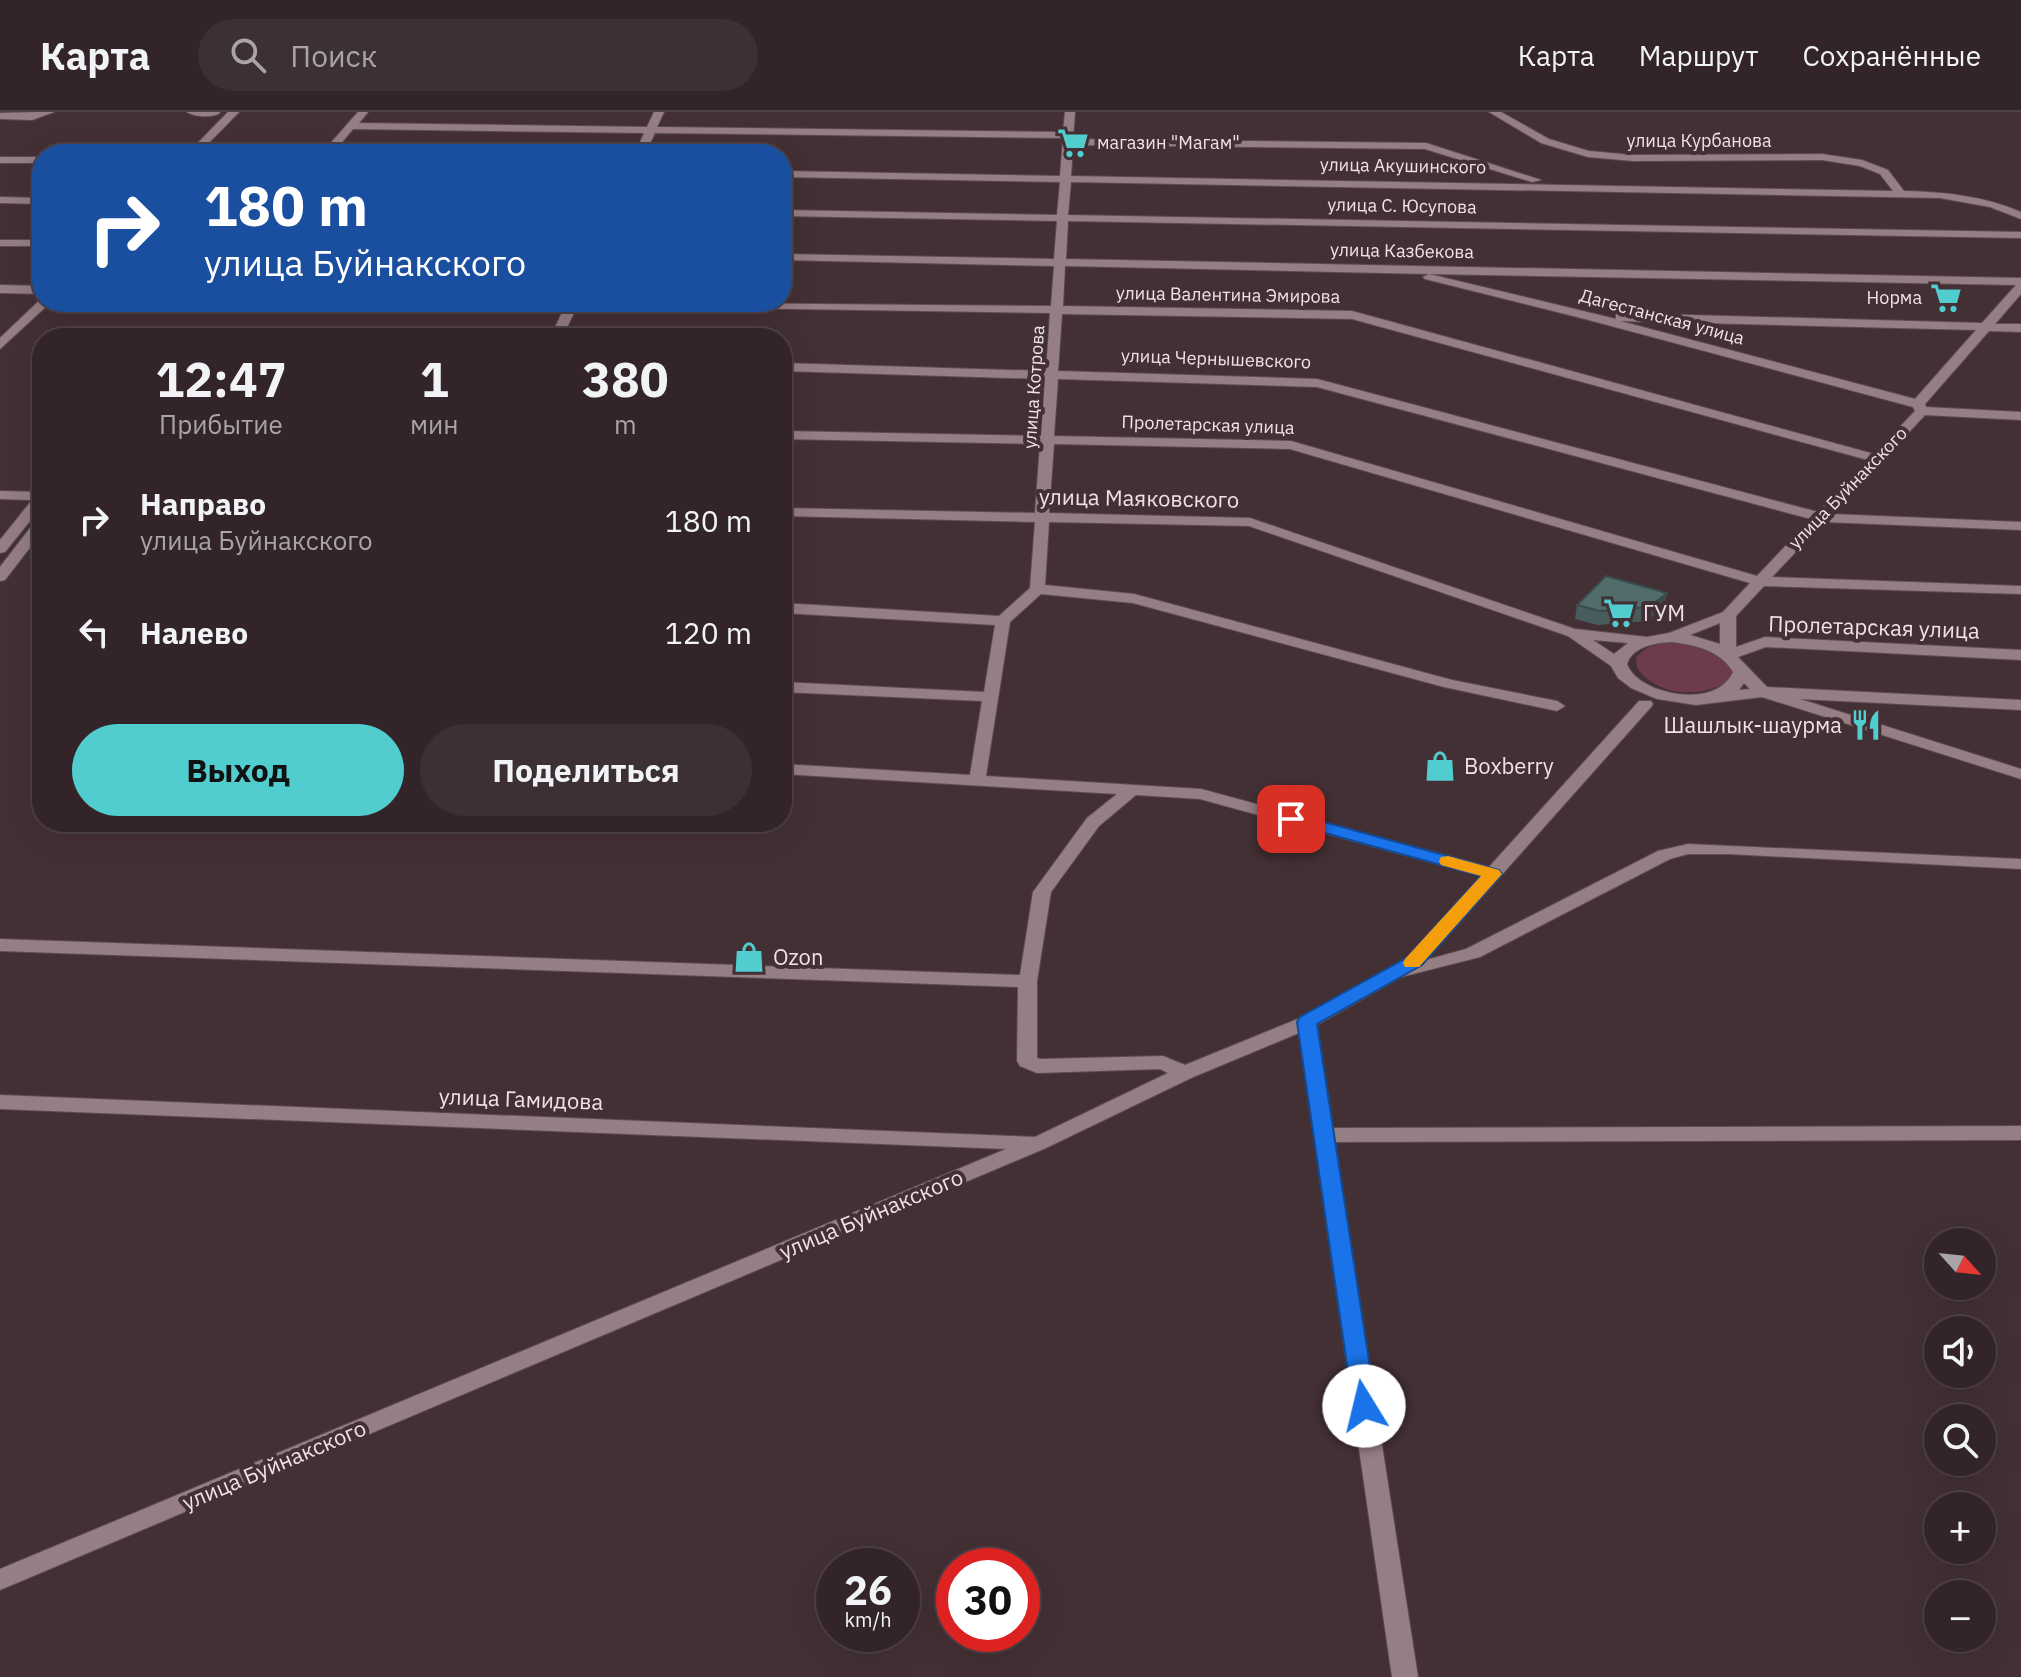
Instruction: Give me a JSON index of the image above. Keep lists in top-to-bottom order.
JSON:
{
  "streets": {
    "street": [
      "улица Курбанова",
      "улица Акушинского",
      "улица С. Юсупова",
      "улица Казбекова",
      "улица Валентина Эмирова",
      "Дагестанская улица",
      "улица Чернышевского",
      "улица Котрова",
      "Пролетарская улица",
      "улица Буйнакского",
      "улица Маяковского",
      "улица Гамидова"
    ]
  },
  "crossings": [
    ["улица Курбанова", "улица Акушинского"],
    ["улица Акушинского", "улица Котрова"],
    ["улица С. Юсупова", "улица Котрова"],
    ["улица Казбекова", "Дагестанская улица"],
    ["улица Казбекова", "улица Котрова"],
    ["улица Казбекова", "улица Буйнакского"],
    ["улица Валентина Эмирова", "улица Котрова"],
    ["улица Валентина Эмирова", "улица Буйнакского"],
    ["Дагестанская улица", "улица Буйнакского"],
    ["улица Чернышевского", "улица Котрова"],
    ["улица Чернышевского", "улица Буйнакского"],
    ["улица Котрова", "Пролетарская улица"],
    ["улица Котрова", "улица Маяковского"],
    ["Пролетарская улица", "улица Буйнакского"],
    ["улица Буйнакского", "улица Гамидова"]
  ],
  "places": {
    "supermarket": ["магазин \"Магам\"", "Норма", "ГУМ"],
    "restaurant": ["Шашлык-шаурма"],
    "shop": ["Boxberry", "Ozon"]
  },
  "north": "bottom right",
  "page": {
    "header": "Карта",
    "search": "Поиск",
    "nav": ["Карта", "Маршрут", "Сохранённые"],
    "turn": ["180 m", "улица Буйнакского"],
    "eta": [
      "12:47",
      "Прибытие",
      "1",
      "мин",
      "380",
      "m"
    ],
    "list": [
      {
        "name": "Направо",
        "note": "улица Буйнакского",
        "value": "180 m"
      },
      {
        "name": "Налево",
        "value": "120 m"
      }
    ],
    "buttons": ["Выход", "Поделиться"],
    "map_buttons": ["+", "−"],
    "speed": "26 km/h",
    "limit": "30"
  }
}
